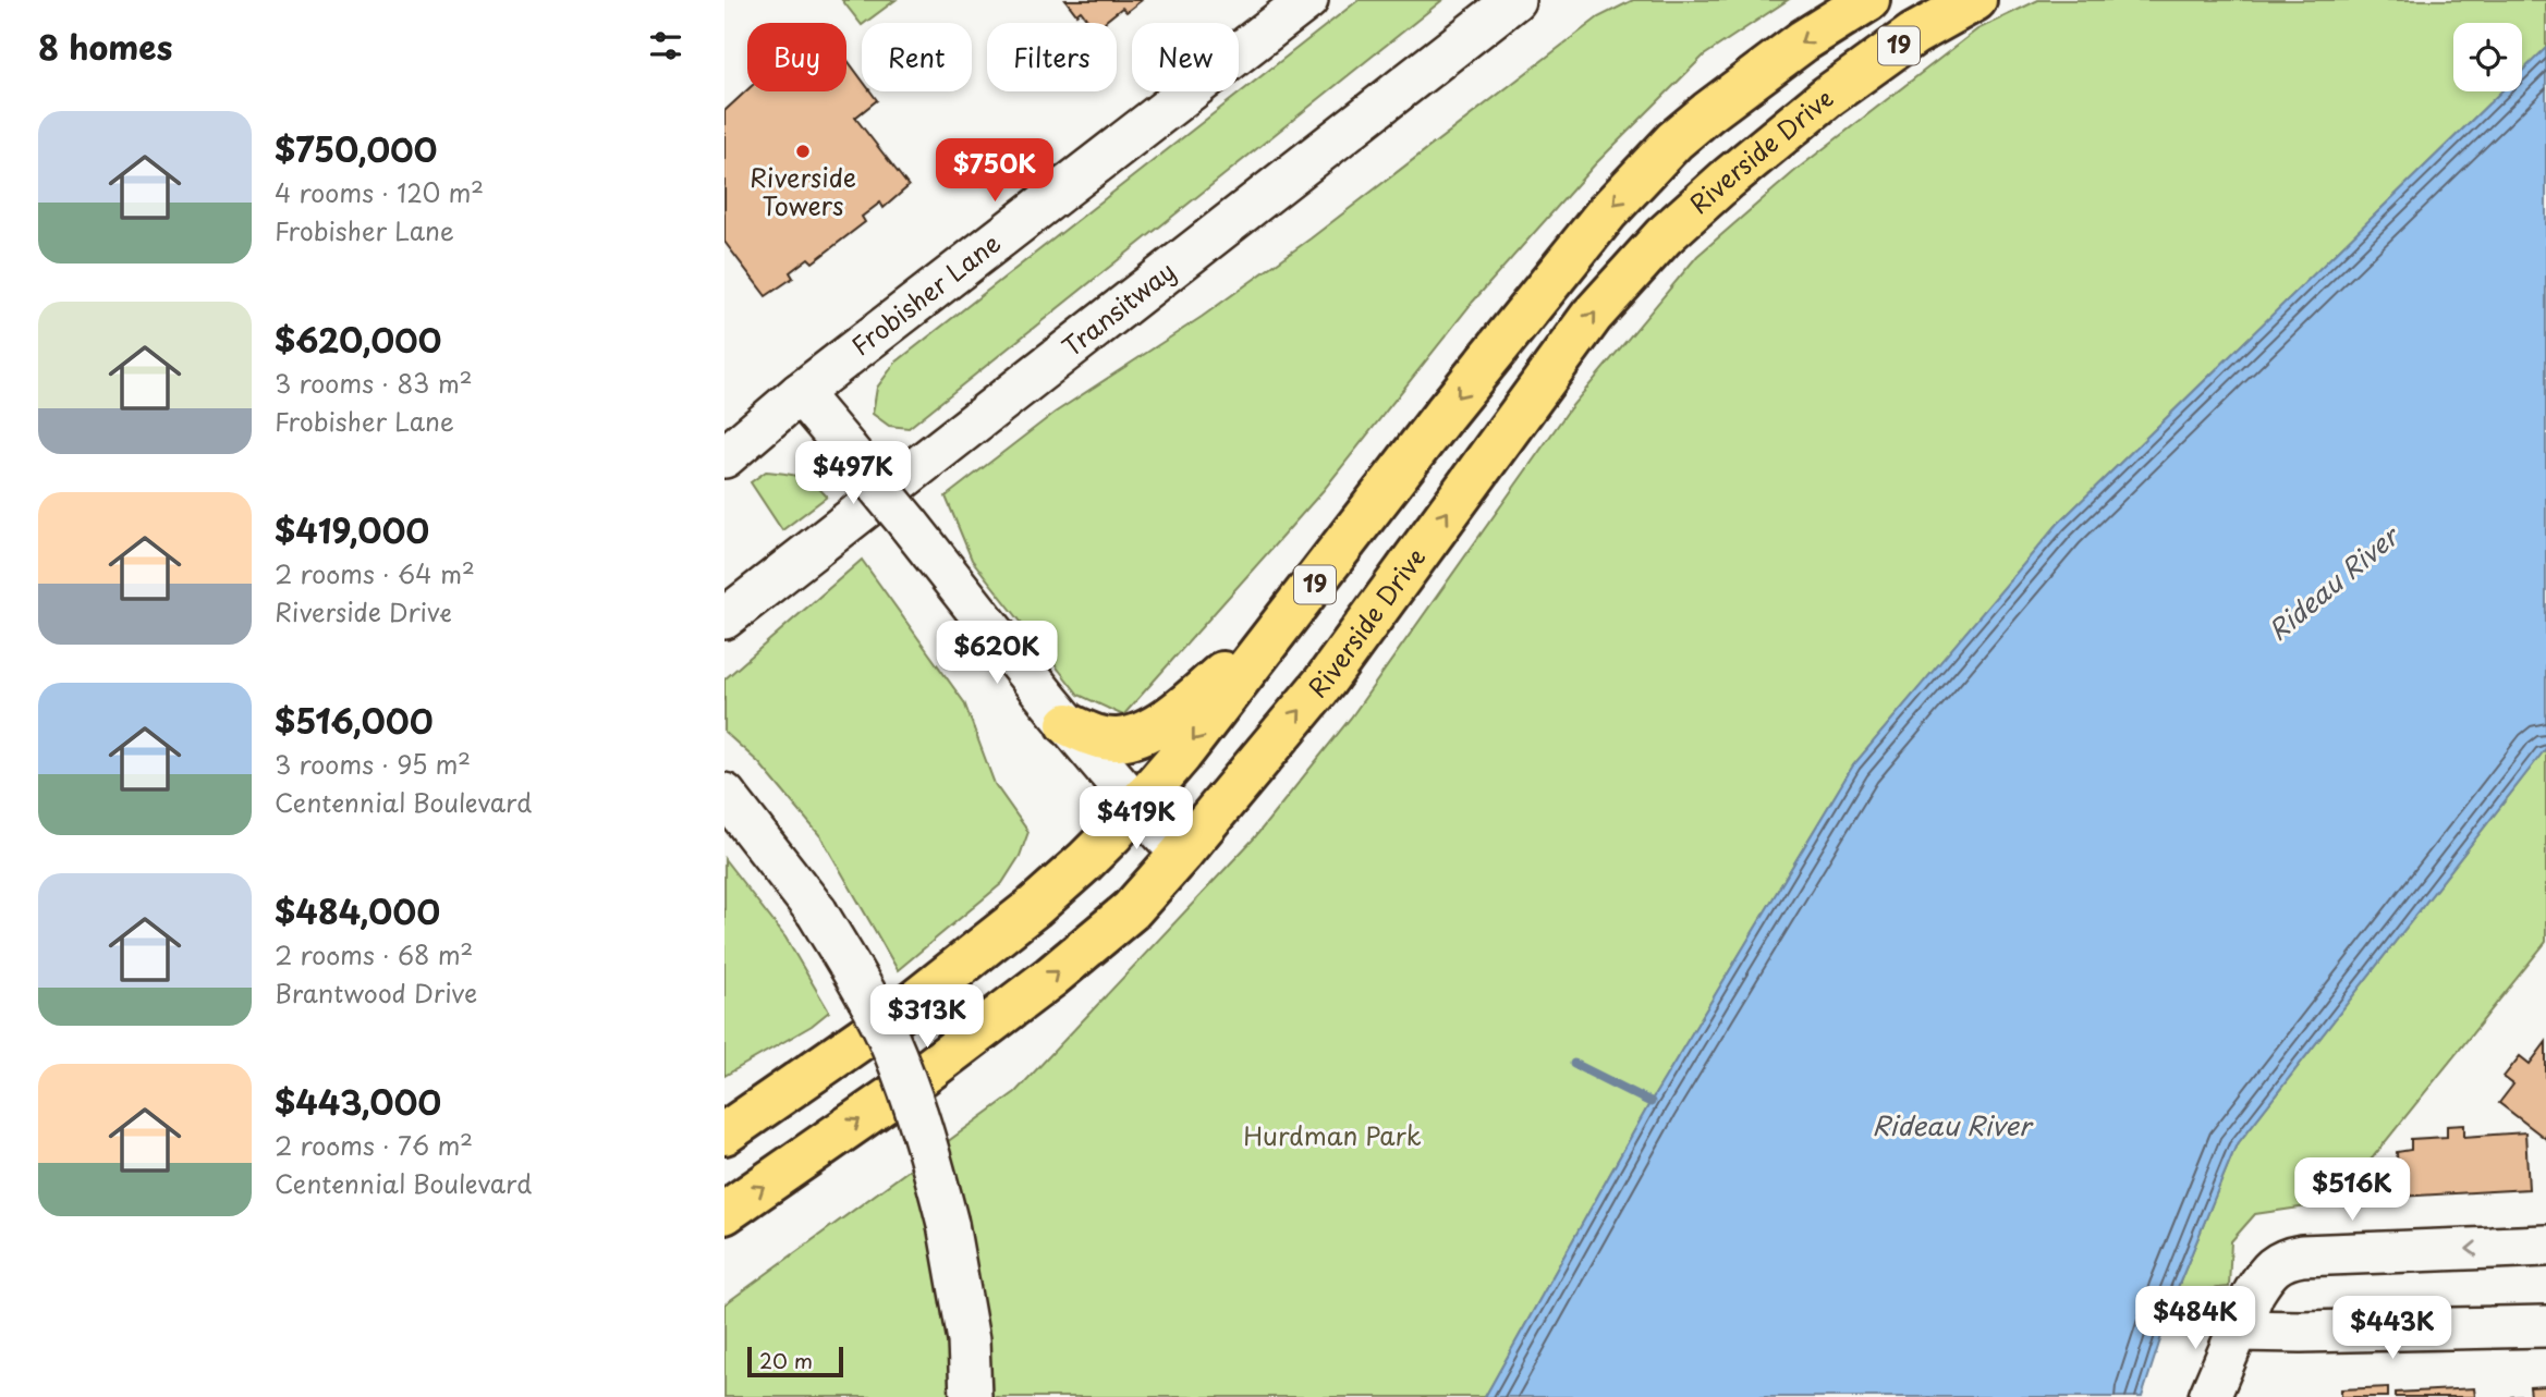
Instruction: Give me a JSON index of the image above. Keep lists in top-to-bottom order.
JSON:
{
  "streets": {
    "main road": ["19", "Riverside Drive"],
    "street": ["Frobisher Lane", "Transitway"]
  },
  "water": ["Rideau River"],
  "parks": ["Hurdman Park"],
  "places": ["Riverside Towers"],
  "scale_bar": "20 m",
  "page": {
    "heading": "8 homes",
    "chip": [
      "Buy",
      "Rent",
      "Filters",
      "New"
    ],
    "list": [
      {
        "name": "$750,000",
        "note": "4 rooms · 120 m² · Frobisher Lane"
      },
      {
        "name": "$620,000",
        "note": "3 rooms · 83 m² · Frobisher Lane"
      },
      {
        "name": "$419,000",
        "note": "2 rooms · 64 m² · Riverside Drive"
      },
      {
        "name": "$516,000",
        "note": "3 rooms · 95 m² · Centennial Boulevard"
      },
      {
        "name": "$484,000",
        "note": "2 rooms · 68 m² · Brantwood Drive"
      },
      {
        "name": "$443,000",
        "note": "2 rooms · 76 m² · Centennial Boulevard"
      }
    ],
    "price": [
      "$750K",
      "$497K",
      "$620K",
      "$419K",
      "$313K",
      "$516K",
      "$484K",
      "$443K"
    ],
    "scale": "20 m"
  }
}
